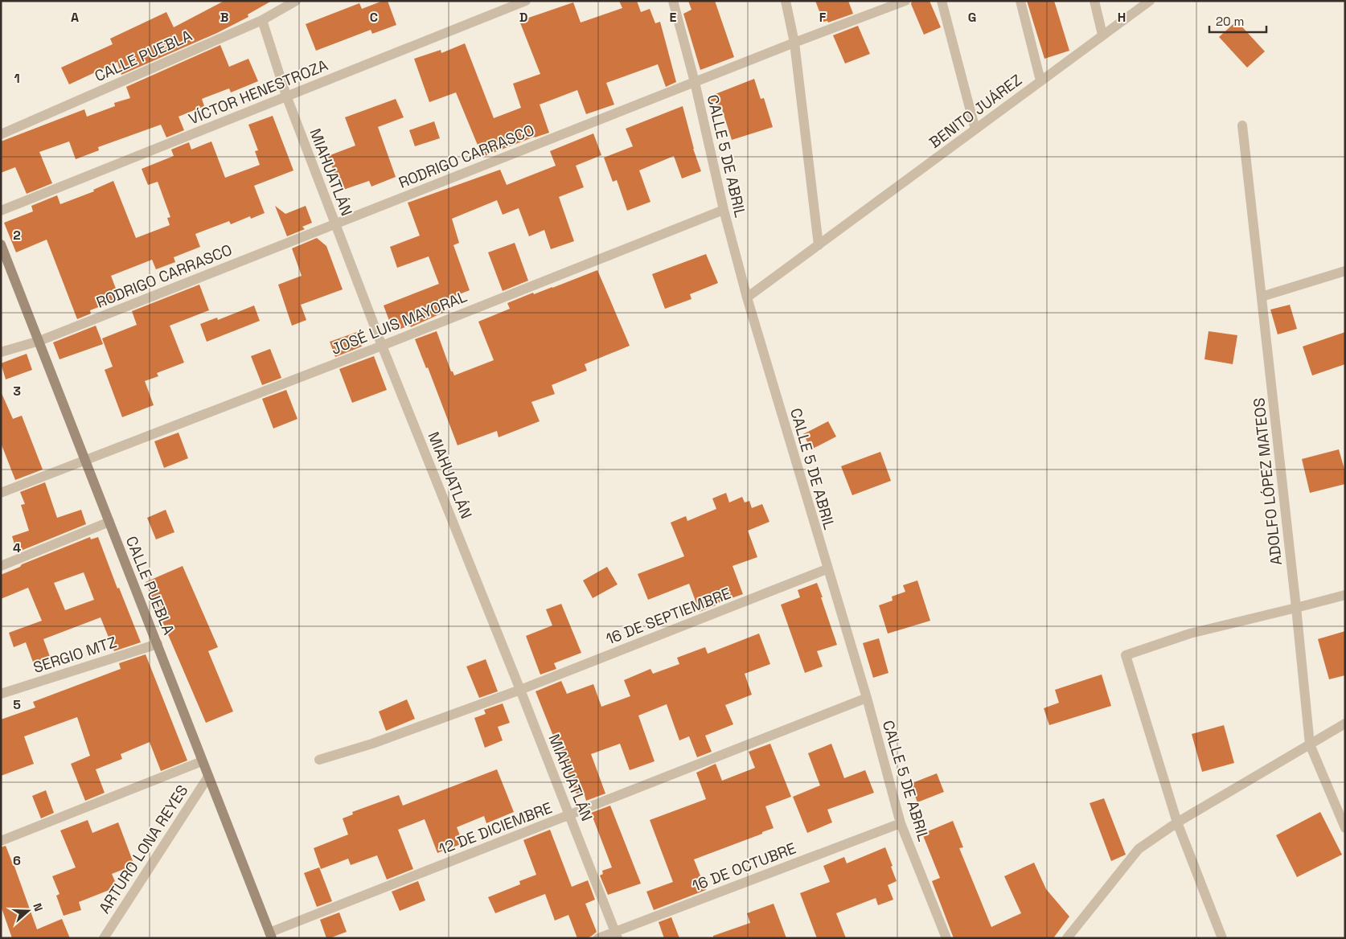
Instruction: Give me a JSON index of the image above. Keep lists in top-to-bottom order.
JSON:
{
  "streets": {
    "street": [
      "CALLE PUEBLA",
      "VÍCTOR HENESTROZA",
      "BENITO JUÁREZ",
      "RODRIGO CARRASCO",
      "CALLE 5 DE ABRIL",
      "MIAHUATLÁN",
      "JOSÉ LUIS MAYORAL",
      "ADOLFO LÓPEZ MATEOS",
      "16 DE SEPTIEMBRE",
      "SERGIO MTZ",
      "12 DE DICIEMBRE",
      "ARTURO LONA REYES",
      "16 DE OCTUBRE"
    ]
  },
  "crossings": [
    ["CALLE PUEBLA", "RODRIGO CARRASCO"],
    ["CALLE PUEBLA", "MIAHUATLÁN"],
    ["CALLE PUEBLA", "JOSÉ LUIS MAYORAL"],
    ["CALLE PUEBLA", "SERGIO MTZ"],
    ["CALLE PUEBLA", "12 DE DICIEMBRE"],
    ["CALLE PUEBLA", "ARTURO LONA REYES"],
    ["VÍCTOR HENESTROZA", "MIAHUATLÁN"],
    ["BENITO JUÁREZ", "CALLE 5 DE ABRIL"],
    ["RODRIGO CARRASCO", "CALLE 5 DE ABRIL"],
    ["RODRIGO CARRASCO", "MIAHUATLÁN"],
    ["CALLE 5 DE ABRIL", "JOSÉ LUIS MAYORAL"],
    ["CALLE 5 DE ABRIL", "16 DE SEPTIEMBRE"],
    ["CALLE 5 DE ABRIL", "12 DE DICIEMBRE"],
    ["CALLE 5 DE ABRIL", "16 DE OCTUBRE"],
    ["MIAHUATLÁN", "JOSÉ LUIS MAYORAL"],
    ["MIAHUATLÁN", "16 DE SEPTIEMBRE"],
    ["MIAHUATLÁN", "12 DE DICIEMBRE"],
    ["MIAHUATLÁN", "16 DE OCTUBRE"]
  ],
  "scale_bar": "20 m",
  "north": "right",
  "grid": {
    "columns": [
      "A",
      "B",
      "C",
      "D",
      "E",
      "F",
      "G",
      "H"
    ],
    "rows": [
      "1",
      "2",
      "3",
      "4",
      "5",
      "6"
    ]
  }
}
